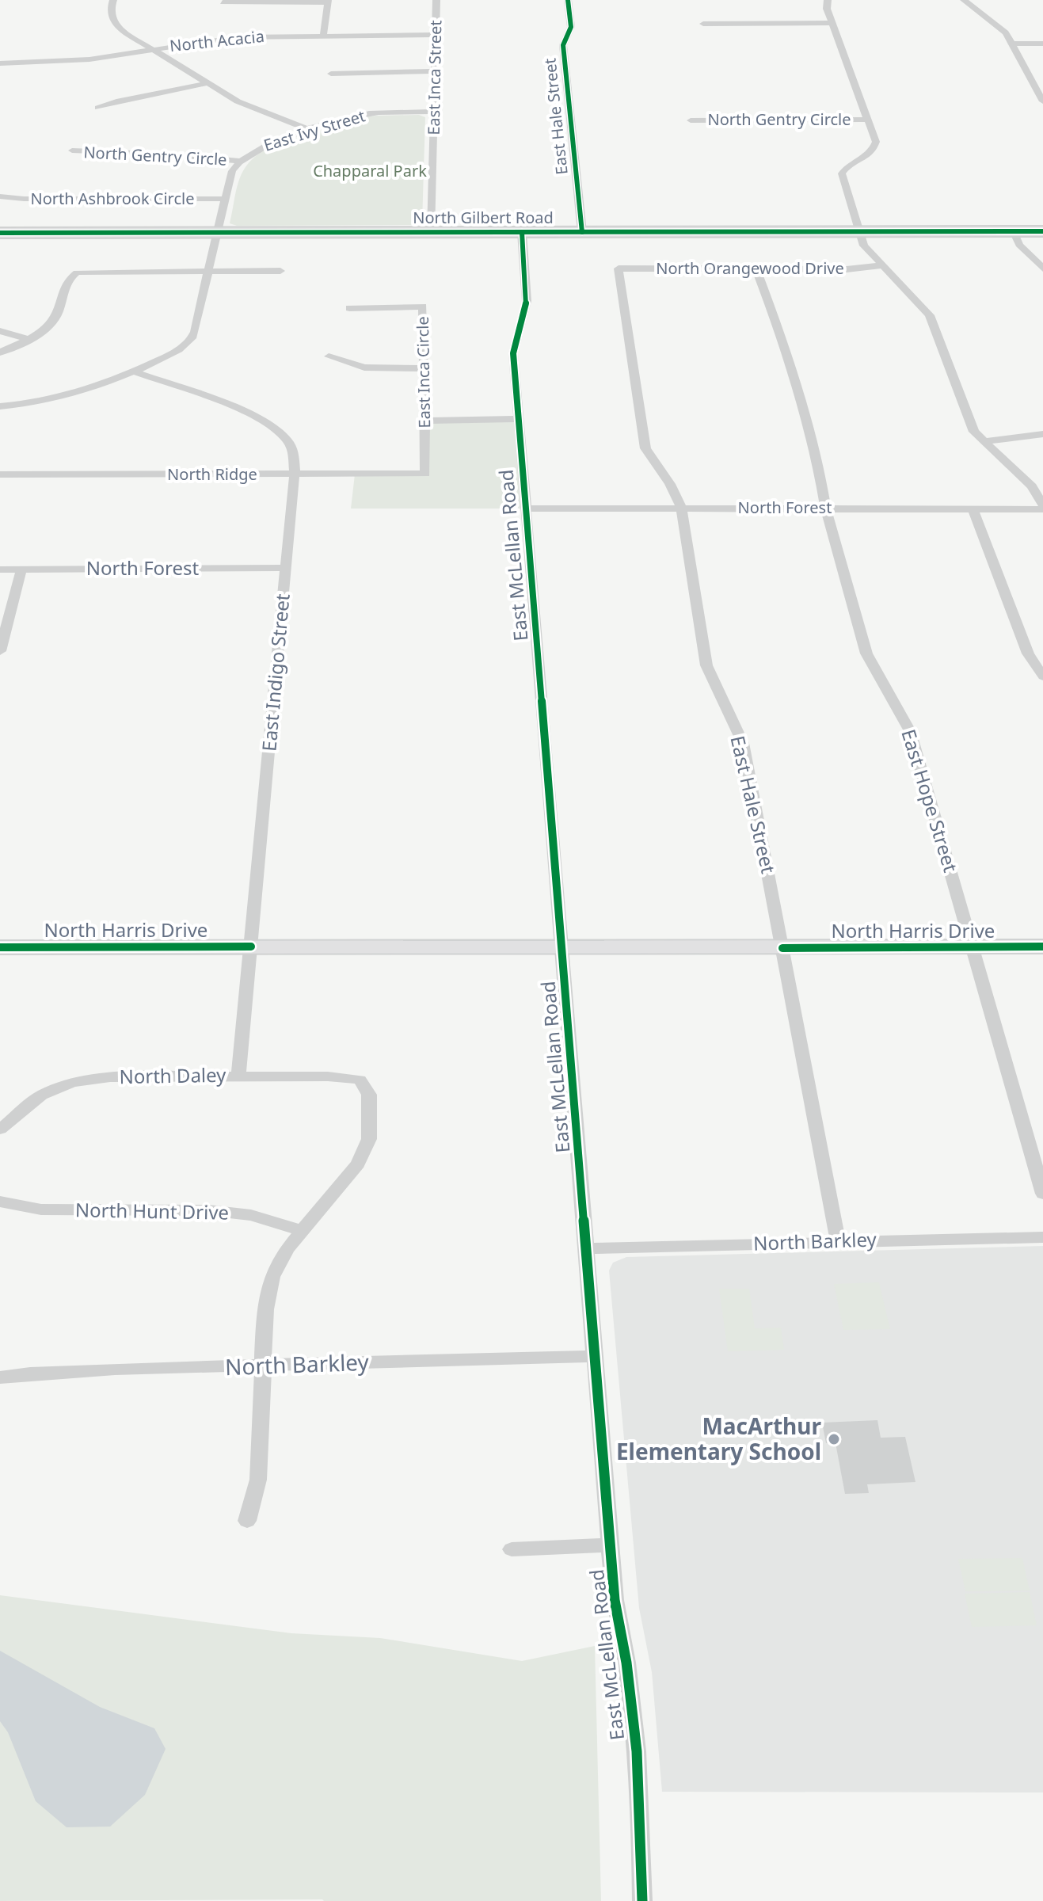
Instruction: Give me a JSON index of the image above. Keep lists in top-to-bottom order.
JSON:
{
  "streets": {
    "main road": ["North Gilbert Road"],
    "street": [
      "North Acacia",
      "East Inca Street",
      "East Hale Street",
      "North Gentry Circle",
      "East Ivy Street",
      "North Ashbrook Circle",
      "North Orangewood Drive",
      "East Inca Circle",
      "North Ridge",
      "North Forest",
      "East McLellan Road",
      "East Indigo Street",
      "East Hope Street",
      "North Harris Drive",
      "North Daley",
      "North Hunt Drive",
      "North Barkley"
    ]
  },
  "crossings": [
    ["North Acacia", "East Inca Street"],
    ["East Inca Street", "East Ivy Street"],
    ["East Inca Street", "North Gilbert Road"],
    ["East Hale Street", "North Gilbert Road"],
    ["East Hale Street", "North Orangewood Drive"],
    ["East Hale Street", "North Forest"],
    ["East Hale Street", "North Harris Drive"],
    ["East Hale Street", "North Barkley"],
    ["North Gentry Circle", "East Ivy Street"],
    ["North Gilbert Road", "East McLellan Road"],
    ["North Orangewood Drive", "East Hope Street"],
    ["East Inca Circle", "North Ridge"],
    ["North Ridge", "East Indigo Street"],
    ["North Forest", "East McLellan Road"],
    ["North Forest", "East Indigo Street"],
    ["North Forest", "East Hope Street"],
    ["East McLellan Road", "North Harris Drive"],
    ["East McLellan Road", "North Barkley"],
    ["East Indigo Street", "North Harris Drive"],
    ["East Indigo Street", "North Daley"],
    ["East Hope Street", "North Harris Drive"],
    ["North Daley", "North Hunt Drive"]
  ],
  "parks": ["Chapparal Park"],
  "places": ["MacArthur Elementary School"]
}
